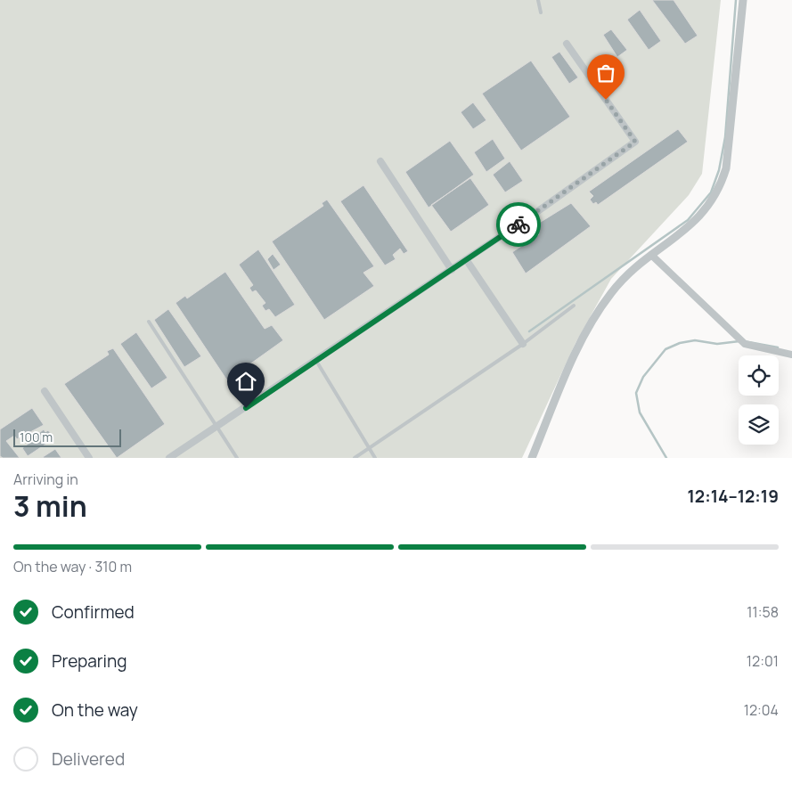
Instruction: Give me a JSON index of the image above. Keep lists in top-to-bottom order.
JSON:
{
  "scale_bar": "100 m",
  "page": {
    "scale": "100 m",
    "heading": ["3 min", "Arriving in", "12:14–12:19"],
    "bar": "On the way · 310 m",
    "list": [
      ["Confirmed", "11:58"],
      ["Preparing", "12:01"],
      ["On the way", "12:04"],
      "Delivered"
    ]
  }
}
